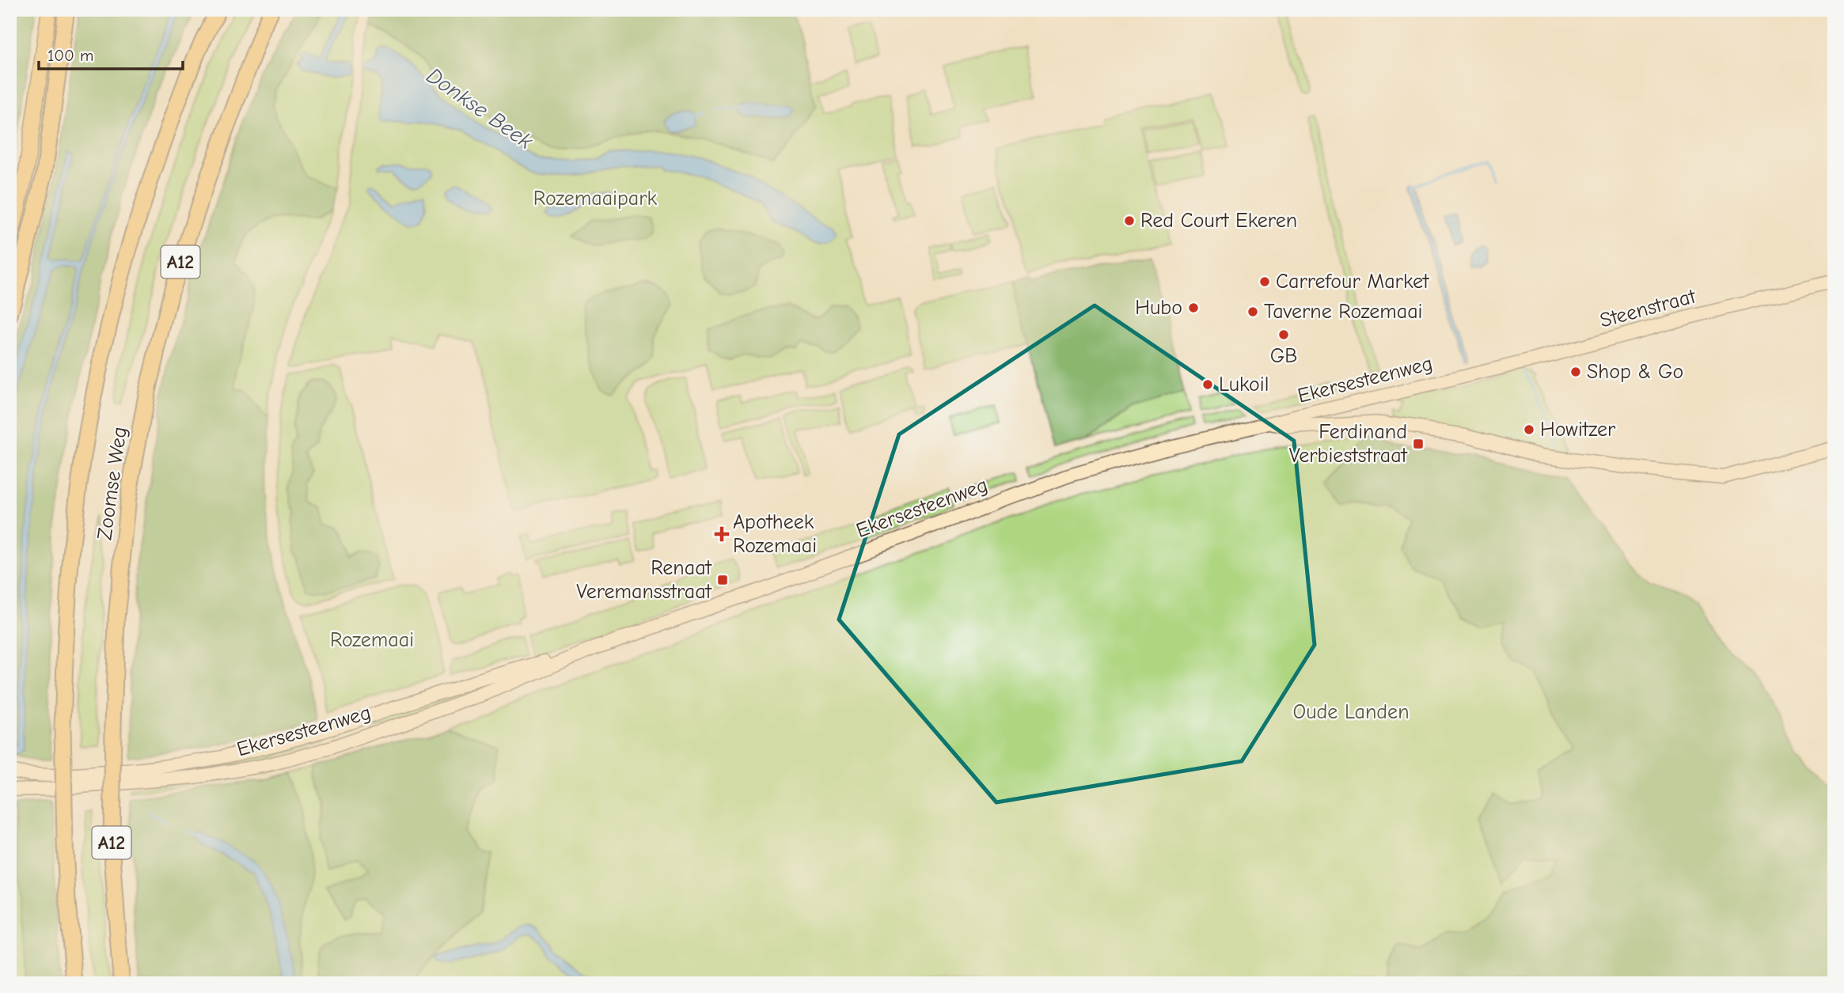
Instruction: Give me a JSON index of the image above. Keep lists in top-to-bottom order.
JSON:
{
  "streets": {
    "highway": ["A12", "Zoomse Weg"],
    "main road": ["Steenstraat", "Ekersesteenweg"]
  },
  "crossings": [
    ["Steenstraat", "Ekersesteenweg"]
  ],
  "water": ["Donkse Beek"],
  "parks": ["Rozemaaipark", "Rozemaai", "Oude Landen"],
  "places": {
    "other": [
      "Red Court Ekeren",
      "Carrefour Market",
      "Hubo",
      "Taverne Rozemaai",
      "GB",
      "Shop & Go",
      "Lukoil",
      "Howitzer"
    ],
    "transit": ["Ferdinand Verbieststraat", "Renaat Veremansstraat"],
    "health": ["Apotheek Rozemaai"]
  },
  "scale_bar": "100 m"
}
